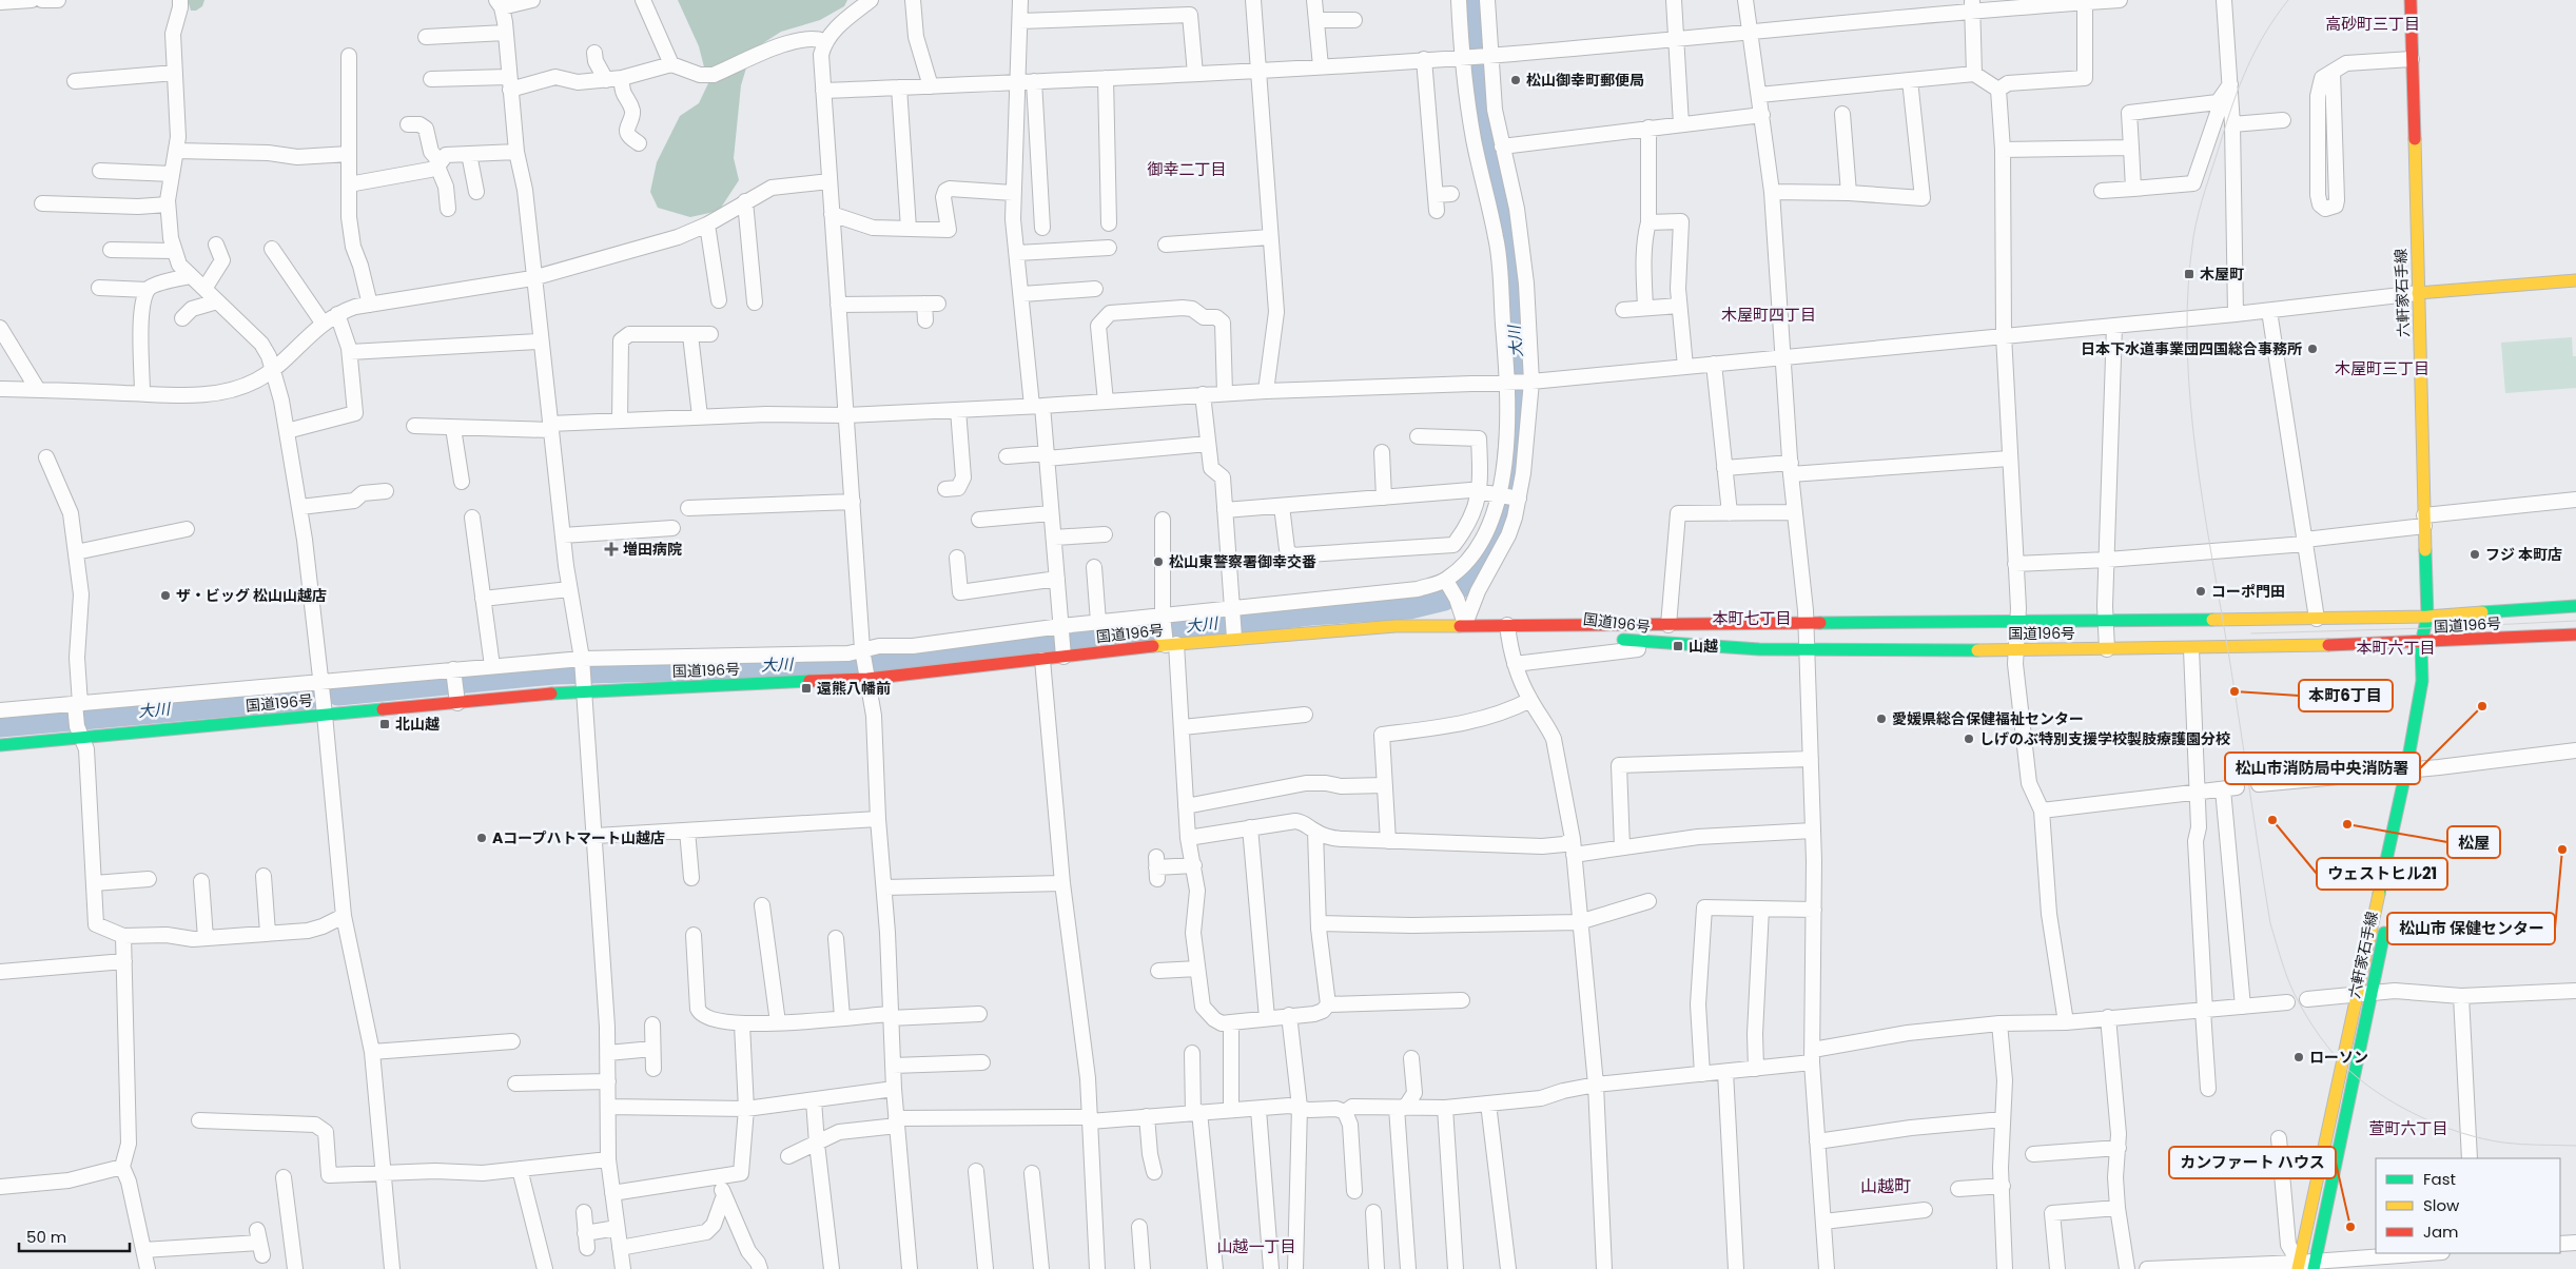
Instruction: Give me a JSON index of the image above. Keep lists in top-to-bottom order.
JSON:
{
  "streets": {
    "main road": ["六軒家石手線", "国道196号"]
  },
  "crossings": [
    ["六軒家石手線", "国道196号"]
  ],
  "districts": [
    "高砂町三丁目",
    "御幸二丁目",
    "木屋町四丁目",
    "木屋町三丁目",
    "本町七丁目",
    "本町六丁目",
    "萱町六丁目",
    "山越町",
    "山越一丁目"
  ],
  "water": ["大川"],
  "places": {
    "other": [
      "松山御幸町郵便局",
      "日本下水道事業団四国総合事務所",
      "フジ 本町店",
      "松山東警察署御幸交番",
      "コーポ門田",
      "ザ・ビッグ 松山山越店",
      "本町6丁目",
      "松山市消防局中央消防署",
      "愛媛県総合保健福祉センター",
      "しげのぶ特別支援学校製肢療護園分校",
      "ウェストヒル21",
      "松屋",
      "Aコープハトマート山越店",
      "松山市 保健センター",
      "ローソン",
      "カンファート ハウス"
    ],
    "transit": [
      "木屋町",
      "山越",
      "還熊八幡前",
      "北山越"
    ],
    "health": ["増田病院"]
  },
  "legend": ["Fast", "Slow", "Jam"],
  "scale_bar": "50 m"
}
